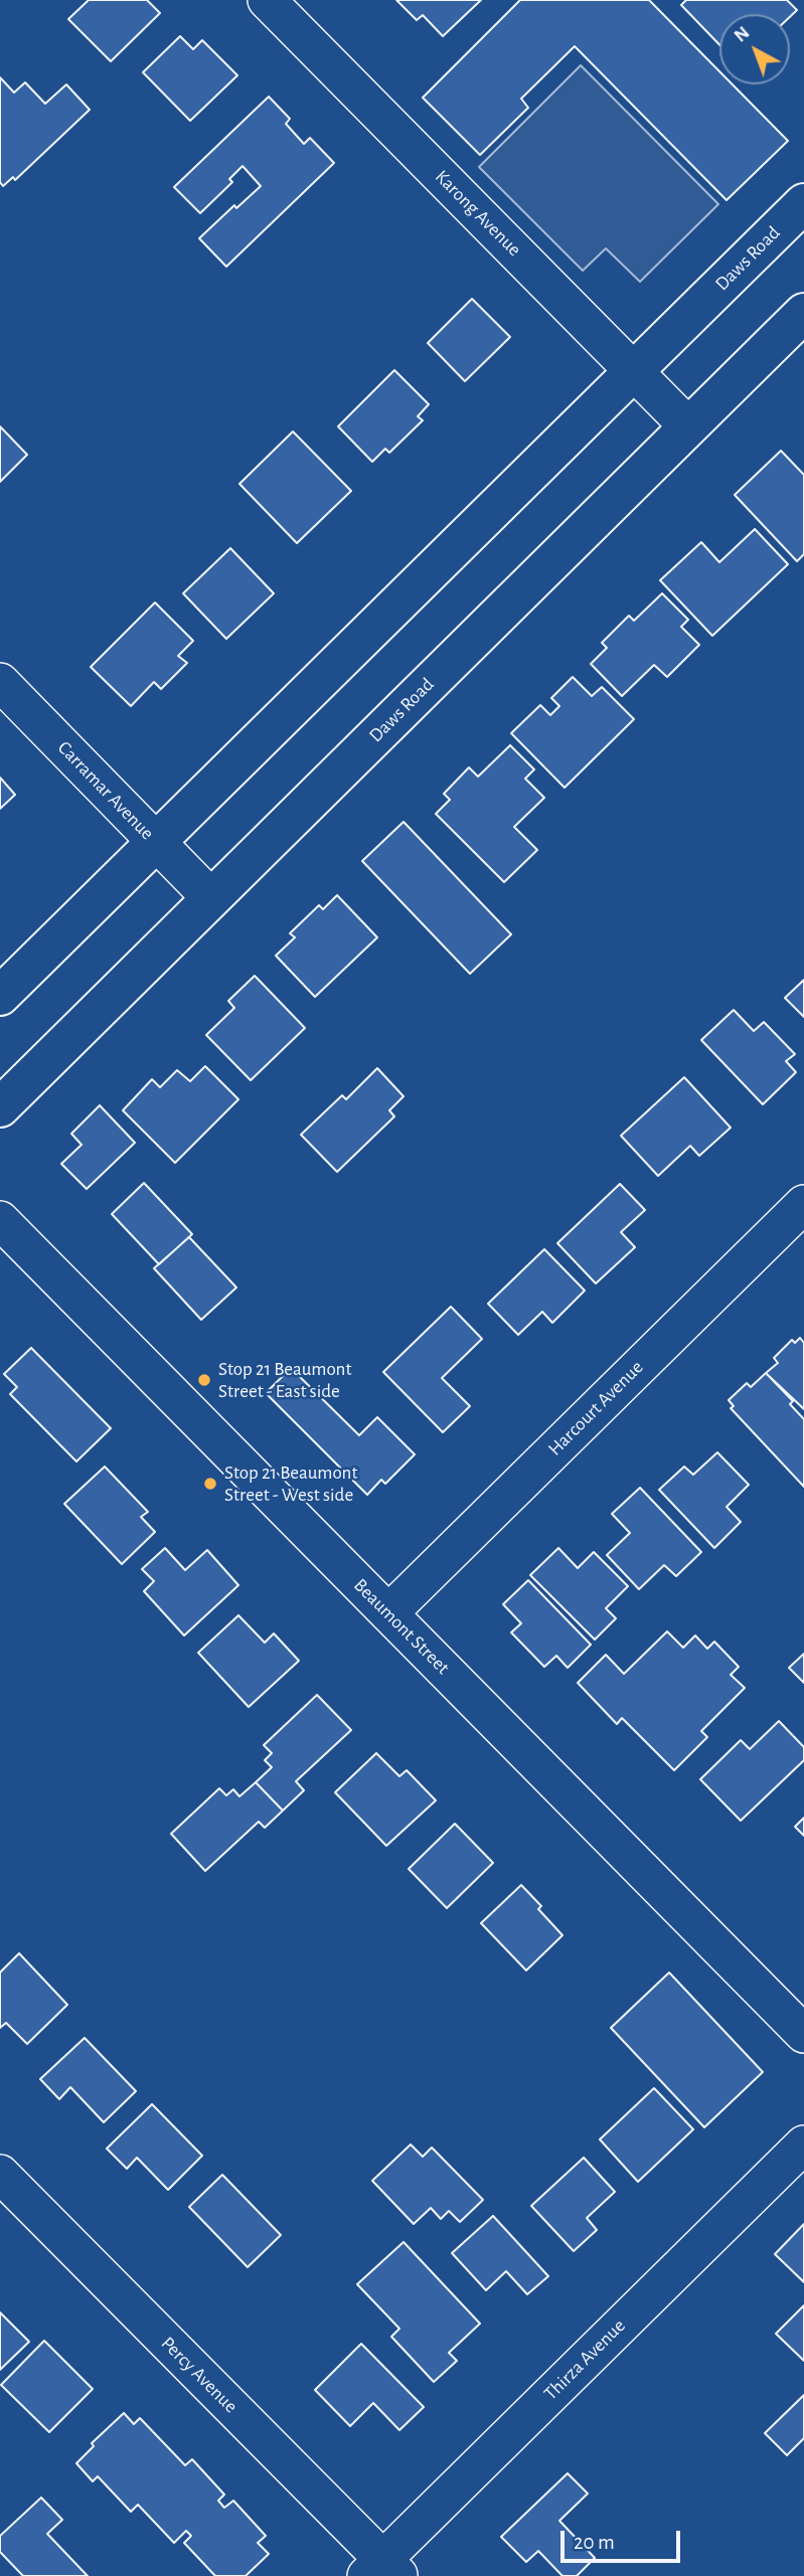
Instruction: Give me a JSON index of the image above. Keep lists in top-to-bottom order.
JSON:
{
  "streets": {
    "main road": ["Daws Road"],
    "street": [
      "Karong Avenue",
      "Carramar Avenue",
      "Harcourt Avenue",
      "Beaumont Street",
      "Thirza Avenue",
      "Percy Avenue"
    ]
  },
  "crossings": [
    ["Karong Avenue", "Daws Road"],
    ["Daws Road", "Carramar Avenue"],
    ["Harcourt Avenue", "Beaumont Street"],
    ["Thirza Avenue", "Percy Avenue"]
  ],
  "places": ["Stop 21 Beaumont Street - East side", "Stop 21 Beaumont Street - West side"],
  "scale_bar": "20 m",
  "north": "top left"
}
